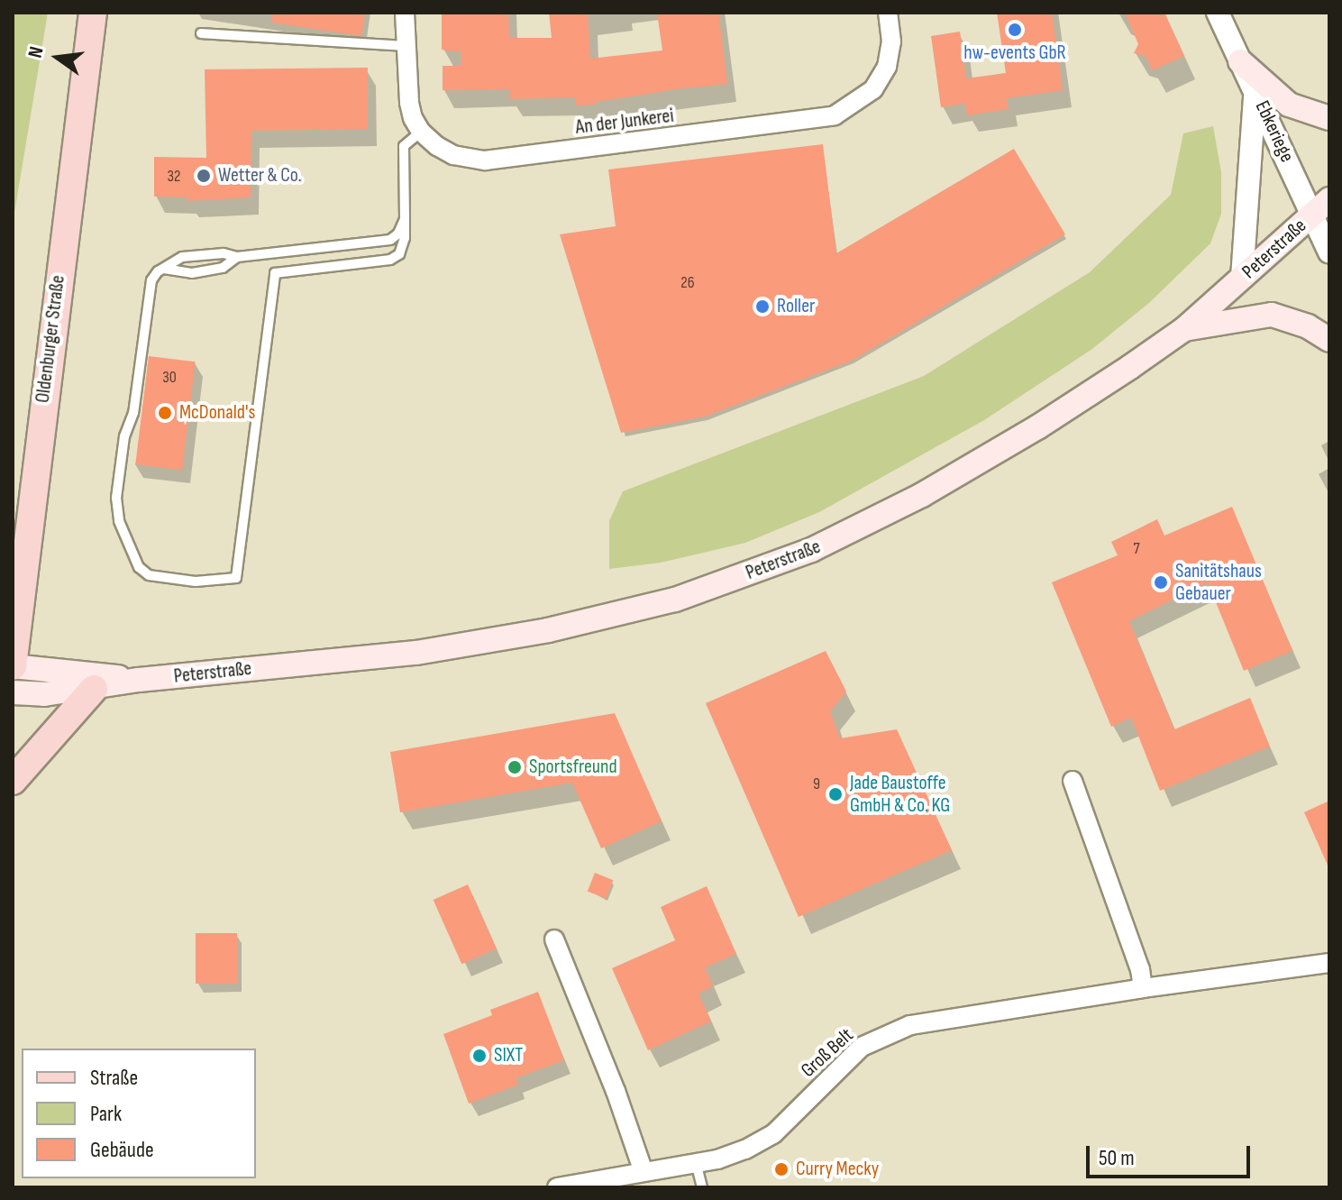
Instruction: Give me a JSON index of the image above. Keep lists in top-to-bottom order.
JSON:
{
  "streets": {
    "main road": ["Peterstraße", "Oldenburger Straße"],
    "street": ["An der Junkerei", "Ebkeriege", "Groß Belt"]
  },
  "crossings": [
    ["Ebkeriege", "Peterstraße"],
    ["Peterstraße", "Oldenburger Straße"]
  ],
  "places": [
    "hw-events GbR",
    "Wetter & Co.",
    "Roller",
    "McDonald's",
    "Sanitätshaus Gebauer",
    "Sportsfreund",
    "Jade Baustoffe GmbH & Co. KG",
    "SIXT",
    "Curry Mecky"
  ],
  "house_numbers": [
    "32",
    "26",
    "30",
    "7",
    "9"
  ],
  "legend": ["Straße", "Park", "Gebäude"],
  "scale_bar": "50 m",
  "north": "left"
}
